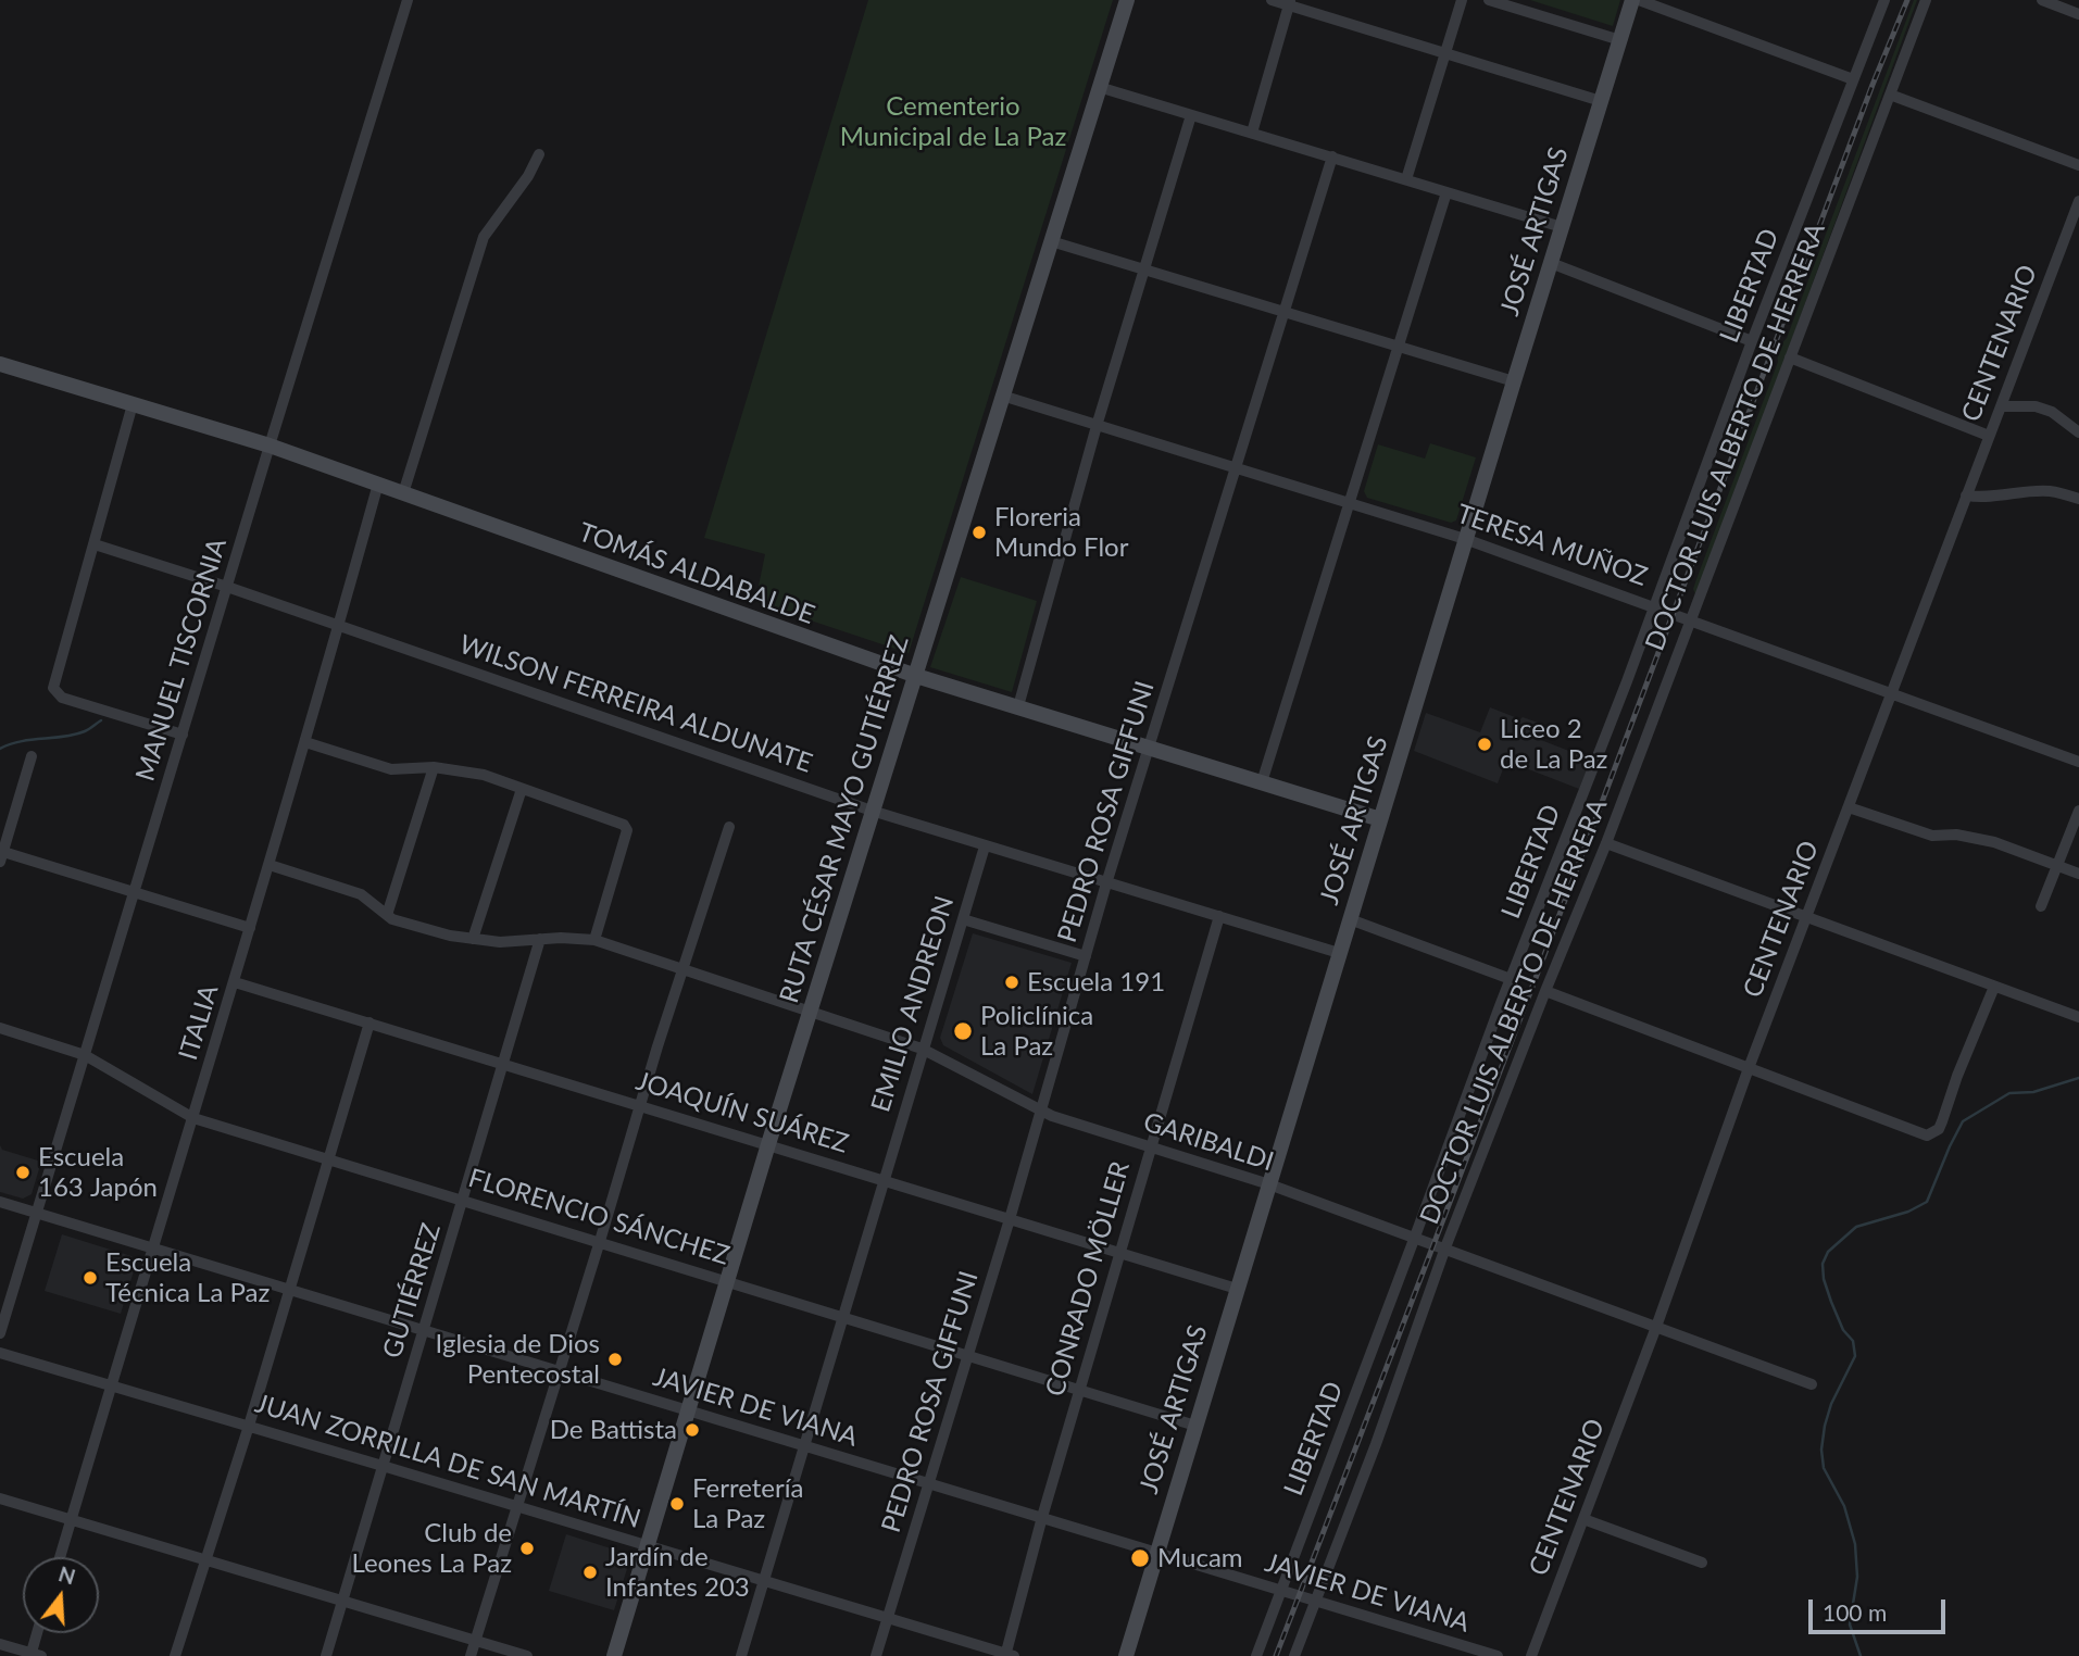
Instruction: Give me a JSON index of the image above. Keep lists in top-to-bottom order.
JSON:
{
  "streets": {
    "street": [
      "JOSÉ ARTIGAS",
      "LIBERTAD",
      "CENTENARIO",
      "DOCTOR LUIS ALBERTO DE HERRERA",
      "TERESA MUÑOZ",
      "TOMÁS ALDABALDE",
      "MANUEL TISCORNIA",
      "WILSON FERREIRA ALDUNATE",
      "PEDRO ROSA GIFFUNI",
      "RUTA CÉSAR MAYO GUTIÉRREZ",
      "EMILIO ANDREON",
      "ITALIA",
      "JOAQUÍN SUÁREZ",
      "GARIBALDI",
      "FLORENCIO SÁNCHEZ",
      "CONRADO MÖLLER",
      "GUTIÉRREZ",
      "JAVIER DE VIANA",
      "JUAN ZORRILLA DE SAN MARTÍN"
    ]
  },
  "crossings": [
    ["JOSÉ ARTIGAS", "TERESA MUÑOZ"],
    ["JOSÉ ARTIGAS", "TOMÁS ALDABALDE"],
    ["JOSÉ ARTIGAS", "WILSON FERREIRA ALDUNATE"],
    ["JOSÉ ARTIGAS", "JOAQUÍN SUÁREZ"],
    ["JOSÉ ARTIGAS", "GARIBALDI"],
    ["JOSÉ ARTIGAS", "FLORENCIO SÁNCHEZ"],
    ["JOSÉ ARTIGAS", "JAVIER DE VIANA"],
    ["LIBERTAD", "TERESA MUÑOZ"],
    ["LIBERTAD", "GARIBALDI"],
    ["LIBERTAD", "JAVIER DE VIANA"],
    ["CENTENARIO", "TERESA MUÑOZ"],
    ["CENTENARIO", "GARIBALDI"],
    ["DOCTOR LUIS ALBERTO DE HERRERA", "TERESA MUÑOZ"],
    ["DOCTOR LUIS ALBERTO DE HERRERA", "GARIBALDI"],
    ["DOCTOR LUIS ALBERTO DE HERRERA", "JAVIER DE VIANA"],
    ["TERESA MUÑOZ", "PEDRO ROSA GIFFUNI"],
    ["TERESA MUÑOZ", "RUTA CÉSAR MAYO GUTIÉRREZ"],
    ["TOMÁS ALDABALDE", "MANUEL TISCORNIA"],
    ["TOMÁS ALDABALDE", "PEDRO ROSA GIFFUNI"],
    ["TOMÁS ALDABALDE", "RUTA CÉSAR MAYO GUTIÉRREZ"],
    ["TOMÁS ALDABALDE", "ITALIA"],
    ["MANUEL TISCORNIA", "WILSON FERREIRA ALDUNATE"],
    ["MANUEL TISCORNIA", "FLORENCIO SÁNCHEZ"],
    ["MANUEL TISCORNIA", "JAVIER DE VIANA"],
    ["WILSON FERREIRA ALDUNATE", "PEDRO ROSA GIFFUNI"],
    ["WILSON FERREIRA ALDUNATE", "RUTA CÉSAR MAYO GUTIÉRREZ"],
    ["WILSON FERREIRA ALDUNATE", "EMILIO ANDREON"],
    ["WILSON FERREIRA ALDUNATE", "ITALIA"],
    ["WILSON FERREIRA ALDUNATE", "CONRADO MÖLLER"],
    ["PEDRO ROSA GIFFUNI", "JOAQUÍN SUÁREZ"],
    ["PEDRO ROSA GIFFUNI", "GARIBALDI"],
    ["PEDRO ROSA GIFFUNI", "FLORENCIO SÁNCHEZ"],
    ["PEDRO ROSA GIFFUNI", "JAVIER DE VIANA"],
    ["PEDRO ROSA GIFFUNI", "JUAN ZORRILLA DE SAN MARTÍN"],
    ["RUTA CÉSAR MAYO GUTIÉRREZ", "JOAQUÍN SUÁREZ"],
    ["RUTA CÉSAR MAYO GUTIÉRREZ", "GARIBALDI"],
    ["RUTA CÉSAR MAYO GUTIÉRREZ", "FLORENCIO SÁNCHEZ"],
    ["RUTA CÉSAR MAYO GUTIÉRREZ", "JAVIER DE VIANA"],
    ["RUTA CÉSAR MAYO GUTIÉRREZ", "JUAN ZORRILLA DE SAN MARTÍN"],
    ["EMILIO ANDREON", "JOAQUÍN SUÁREZ"],
    ["EMILIO ANDREON", "GARIBALDI"],
    ["EMILIO ANDREON", "FLORENCIO SÁNCHEZ"],
    ["EMILIO ANDREON", "JAVIER DE VIANA"],
    ["EMILIO ANDREON", "JUAN ZORRILLA DE SAN MARTÍN"],
    ["ITALIA", "JOAQUÍN SUÁREZ"],
    ["ITALIA", "GARIBALDI"],
    ["ITALIA", "FLORENCIO SÁNCHEZ"],
    ["ITALIA", "JAVIER DE VIANA"],
    ["ITALIA", "JUAN ZORRILLA DE SAN MARTÍN"],
    ["JOAQUÍN SUÁREZ", "CONRADO MÖLLER"],
    ["JOAQUÍN SUÁREZ", "GUTIÉRREZ"],
    ["GARIBALDI", "CONRADO MÖLLER"],
    ["GARIBALDI", "GUTIÉRREZ"],
    ["FLORENCIO SÁNCHEZ", "CONRADO MÖLLER"],
    ["FLORENCIO SÁNCHEZ", "GUTIÉRREZ"],
    ["CONRADO MÖLLER", "JAVIER DE VIANA"],
    ["CONRADO MÖLLER", "JUAN ZORRILLA DE SAN MARTÍN"],
    ["GUTIÉRREZ", "JAVIER DE VIANA"],
    ["GUTIÉRREZ", "JUAN ZORRILLA DE SAN MARTÍN"]
  ],
  "parks": ["Cementerio Municipal de La Paz"],
  "places": [
    "Floreria Mundo Flor",
    "Liceo 2 de La Paz",
    "Escuela 191",
    "Policlínica La Paz",
    "Escuela 163 Japón",
    "Escuela Técnica La Paz",
    "Iglesia de Dios Pentecostal",
    "De Battista",
    "Ferretería La Paz",
    "Club de Leones La Paz",
    "Mucam",
    "Jardín de Infantes 203"
  ],
  "scale_bar": "100 m",
  "north": "top"
}
